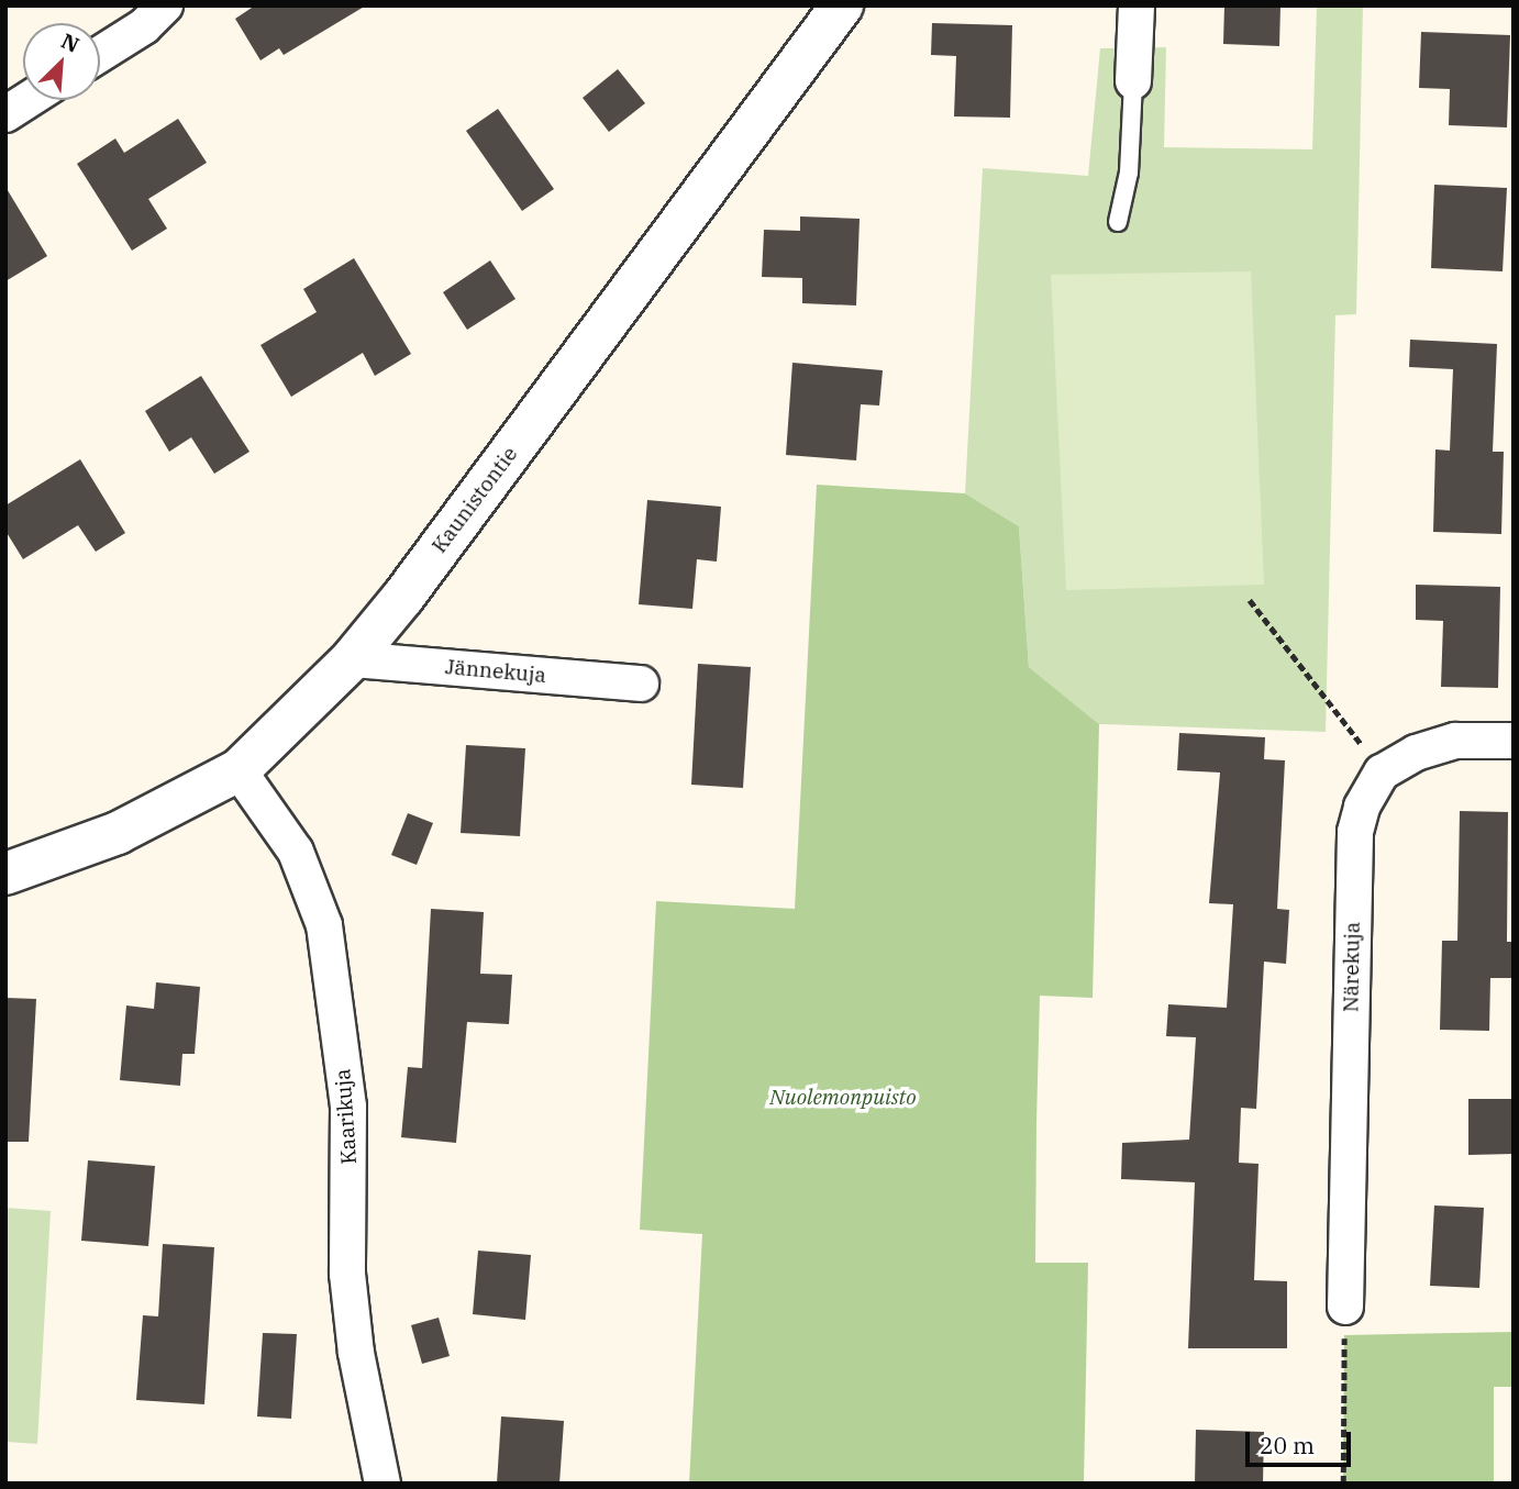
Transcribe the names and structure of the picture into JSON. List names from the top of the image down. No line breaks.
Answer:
{"streets":{"street":["Kaunistontie","Jännekuja","Närekuja","Kaarikuja"]},"crossings":[["Kaunistontie","Jännekuja"],["Kaunistontie","Kaarikuja"]],"parks":["Nuolemonpuisto"],"scale_bar":"20 m","north":"top right"}
